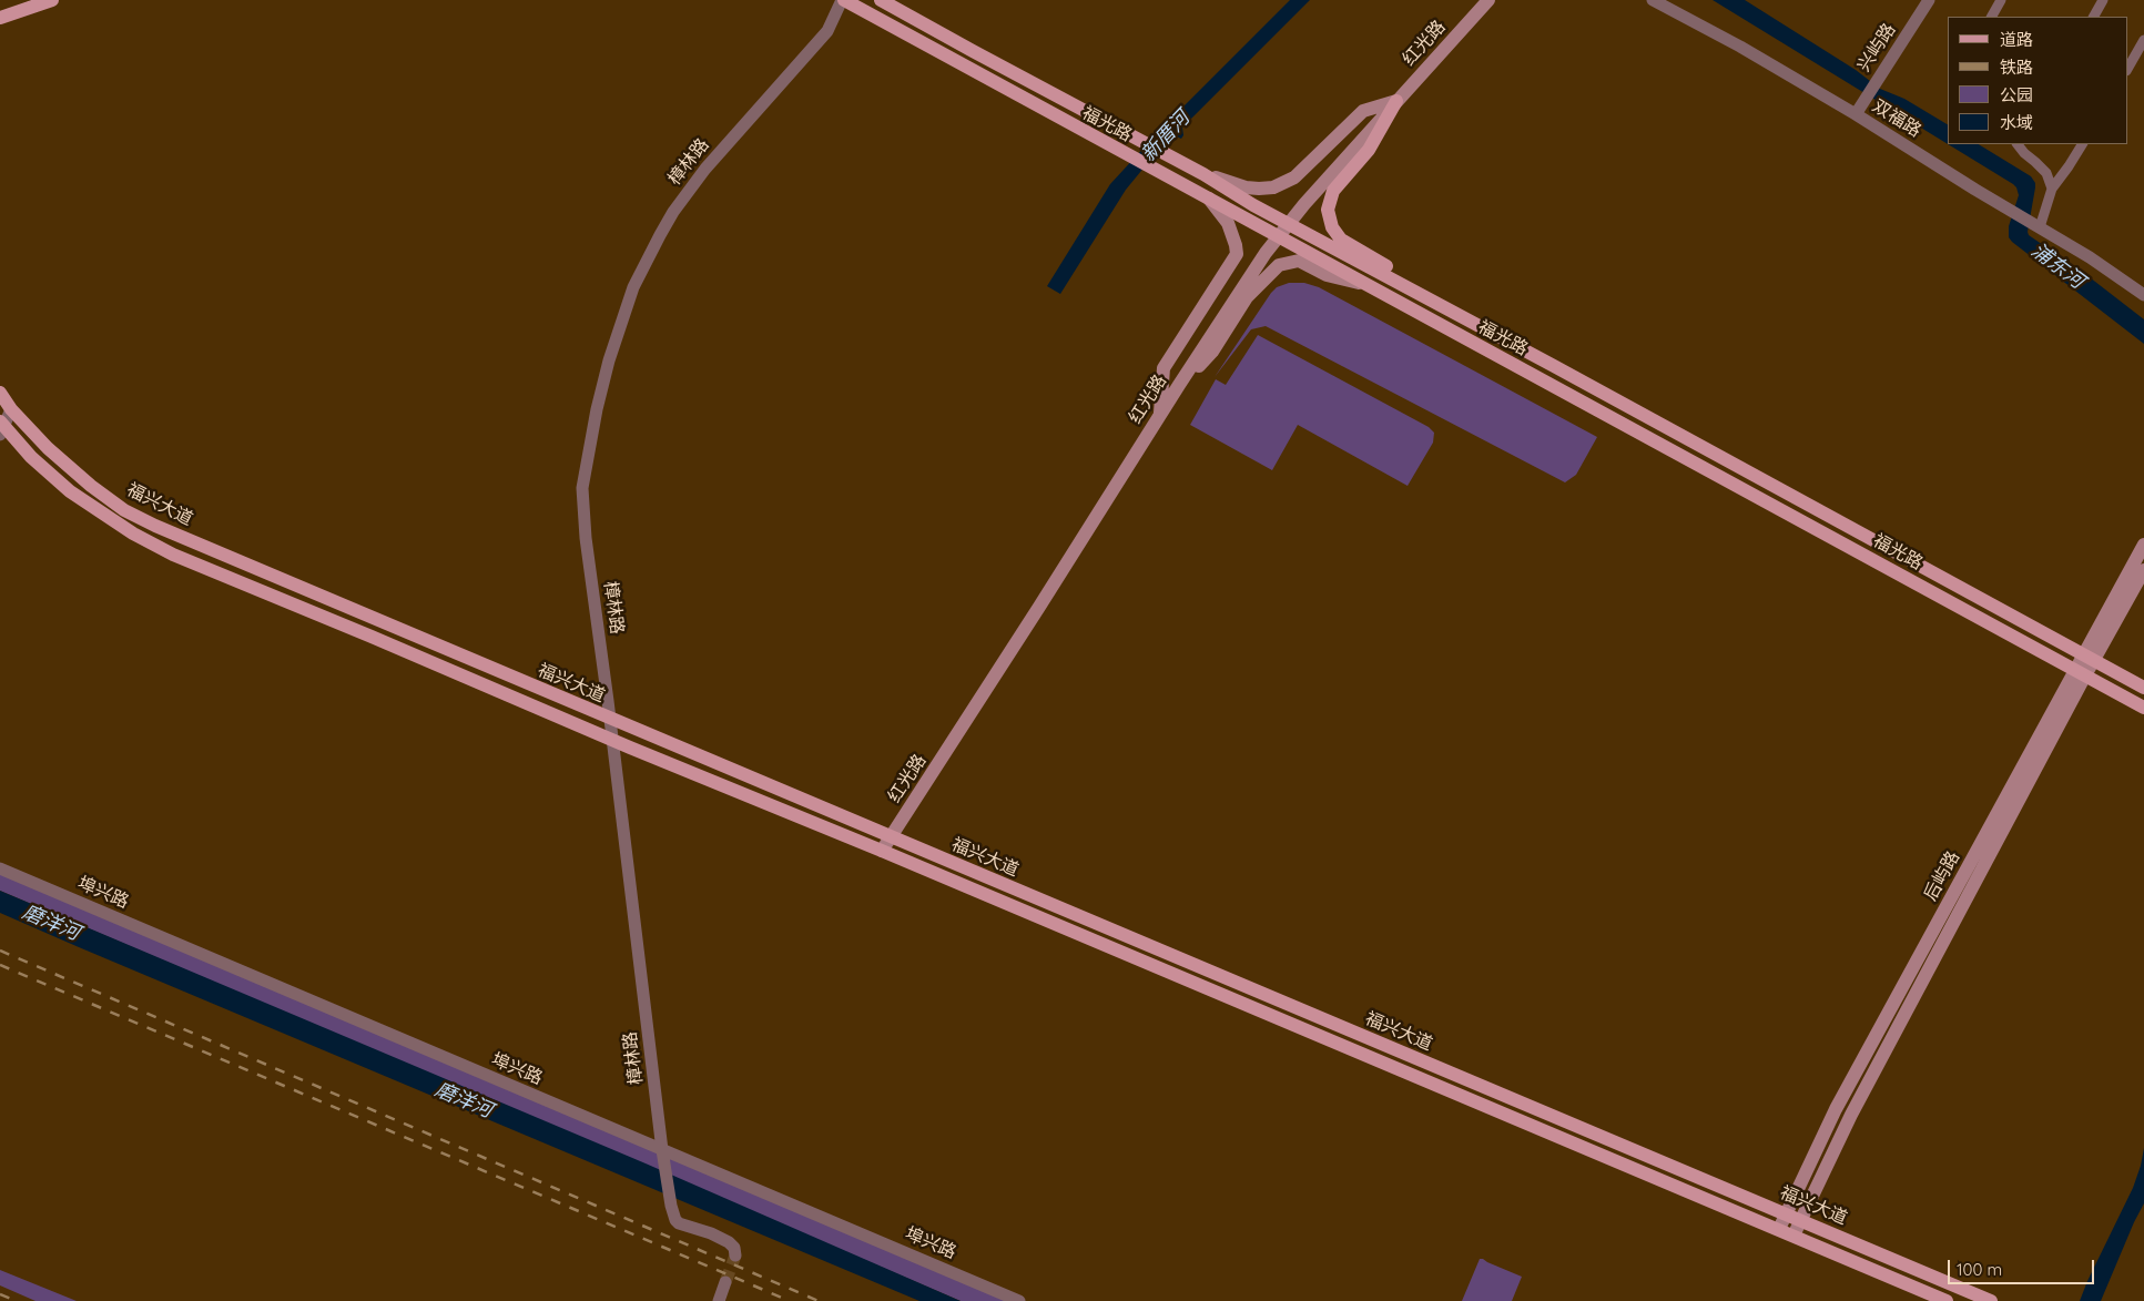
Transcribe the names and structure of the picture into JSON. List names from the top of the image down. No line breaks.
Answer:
{"streets":{"main road":["红光路","福光路","福兴大道","后屿路"],"street":["兴屿路","双福路","樟林路","埠兴路"]},"crossings":[["红光路","福光路"],["红光路","福兴大道"],["兴屿路","双福路"],["福光路","樟林路"],["福光路","后屿路"],["樟林路","福兴大道"],["樟林路","埠兴路"],["福兴大道","后屿路"]],"water":["新厝河","浦东河","磨洋河"],"legend":["道路","铁路","公园","水域"],"scale_bar":"100 m"}
